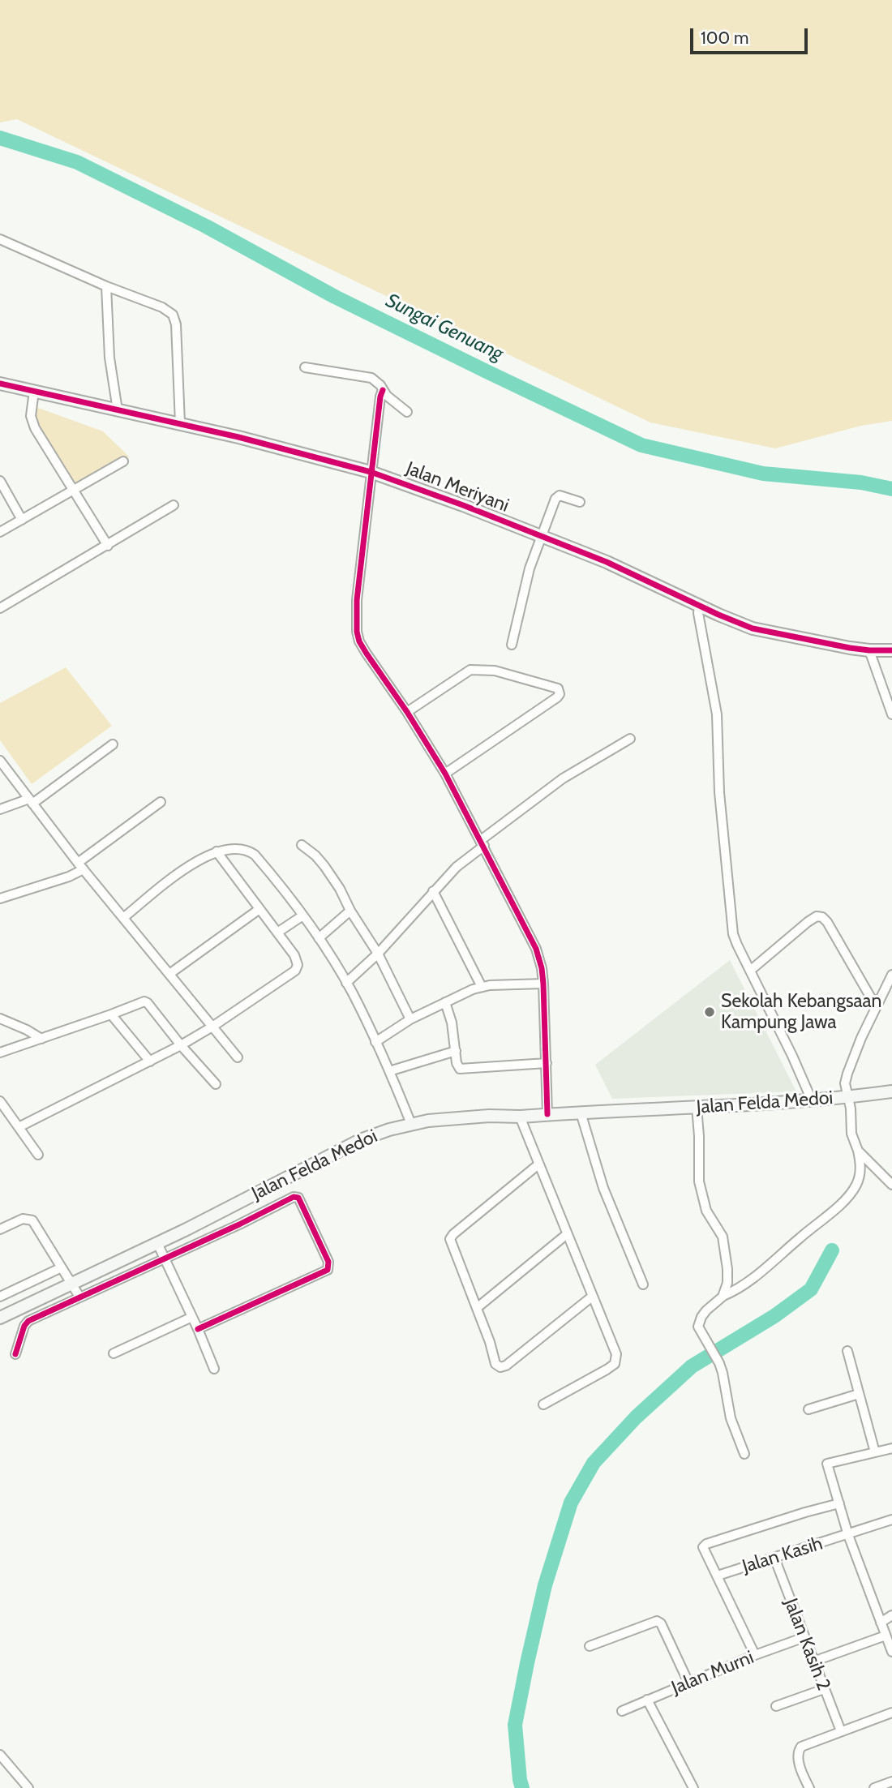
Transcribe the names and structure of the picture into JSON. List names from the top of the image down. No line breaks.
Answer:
{"streets":{"main road":["Jalan Meriyani","Jalan Felda Medoi"],"street":["Jalan Kasih","Jalan Kasih 2","Jalan Murni"]},"crossings":[["Jalan Kasih","Jalan Kasih 2"],["Jalan Kasih 2","Jalan Murni"]],"water":["Sungai Genuang"],"places":["Sekolah Kebangsaan Kampung Jawa"],"scale_bar":"100 m"}
